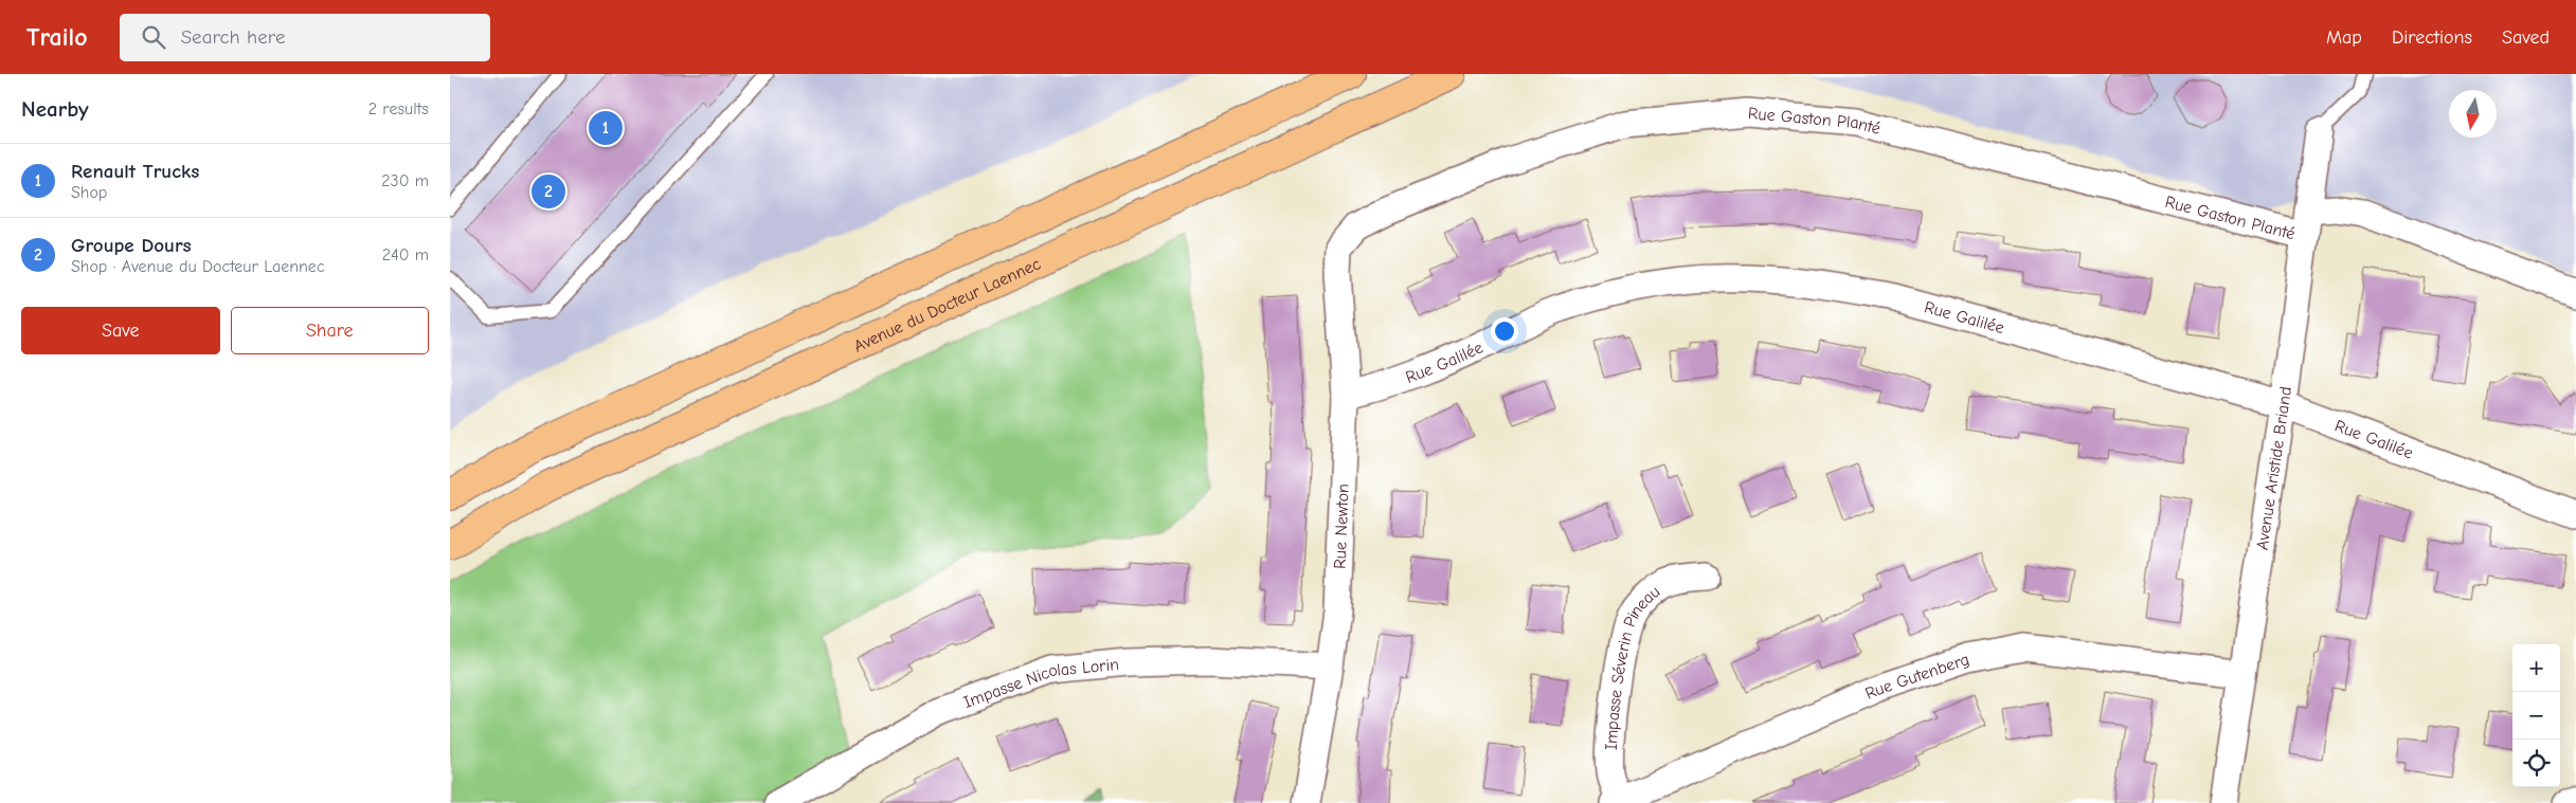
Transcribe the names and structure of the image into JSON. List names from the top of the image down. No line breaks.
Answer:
{"streets":{"main road":["Avenue du Docteur Laennec"],"street":["Rue Gaston Planté","Rue Galilée","Avenue Aristide Briand","Rue Newton","Impasse Séverin Pineau","Rue Gutenberg","Impasse Nicolas Lorin"]},"crossings":[["Rue Gaston Planté","Avenue Aristide Briand"],["Rue Gaston Planté","Rue Newton"],["Rue Galilée","Avenue Aristide Briand"],["Rue Galilée","Rue Newton"],["Avenue Aristide Briand","Rue Gutenberg"],["Rue Newton","Impasse Nicolas Lorin"],["Impasse Séverin Pineau","Rue Gutenberg"]],"north":"bottom","page":{"header":"Trailo","search":"Search here","nav":["Map","Directions","Saved"],"heading":["Nearby","2 results"],"pins":["1","2"],"list":[{"mark":"1","name":"Renault Trucks","note":"Shop","value":"230 m"},{"mark":"2","name":"Groupe Dours","note":"Shop · Avenue du Docteur Laennec","value":"240 m"}],"buttons":["Save","Share"],"map_buttons":["+","−"]}}
